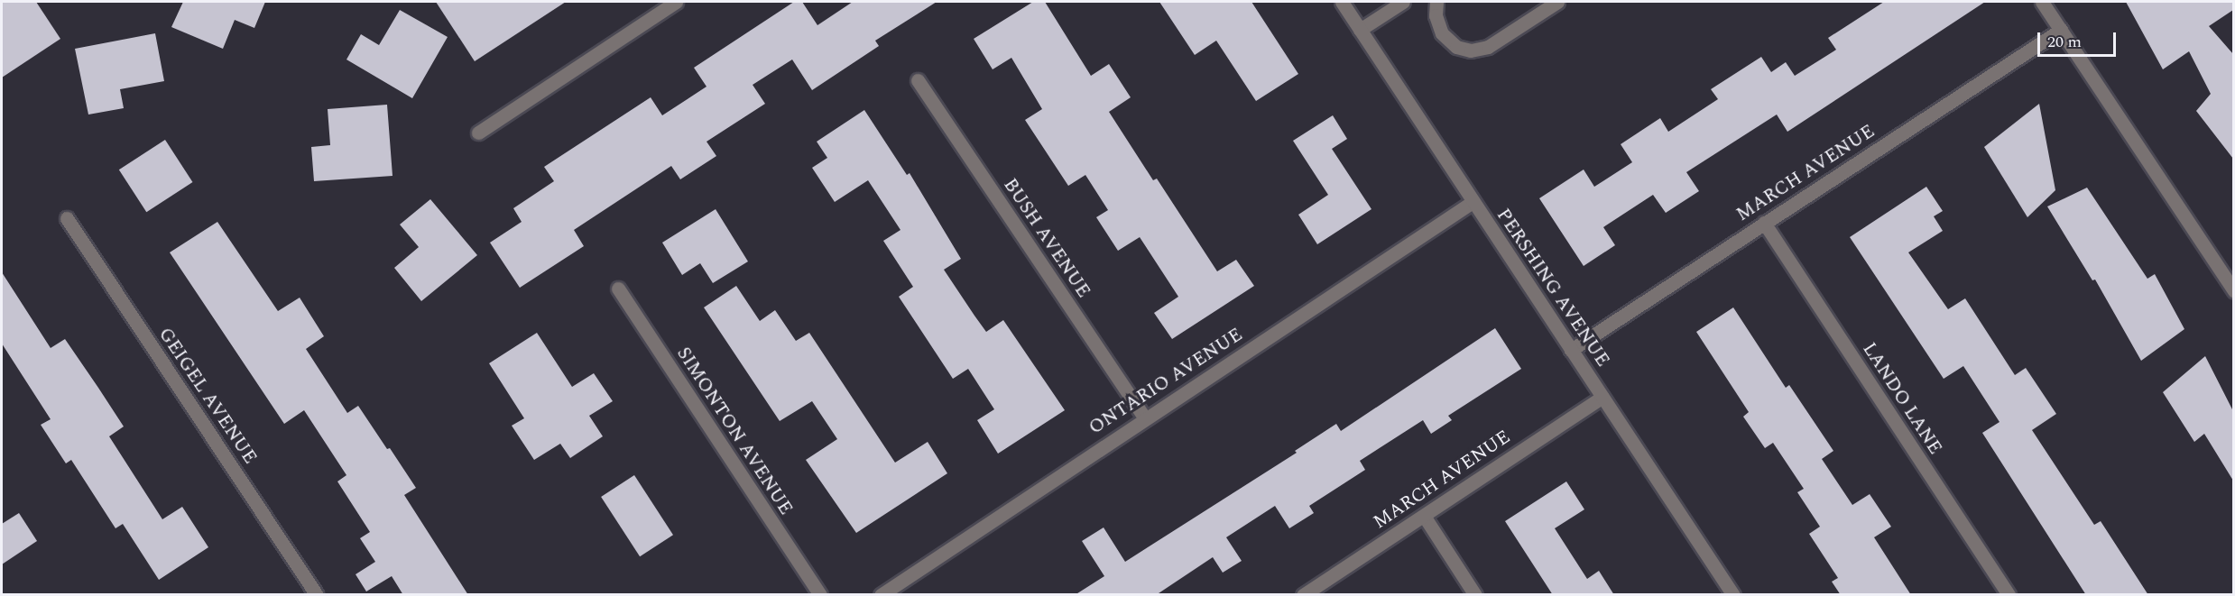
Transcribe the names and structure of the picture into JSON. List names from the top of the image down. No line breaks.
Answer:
{"streets":{"street":["MARCH AVENUE","BUSH AVENUE","PERSHING AVENUE","ONTARIO AVENUE","GEIGEL AVENUE","LANDO LANE","SIMONTON AVENUE"]},"crossings":[["MARCH AVENUE","PERSHING AVENUE"],["MARCH AVENUE","LANDO LANE"],["BUSH AVENUE","ONTARIO AVENUE"],["PERSHING AVENUE","ONTARIO AVENUE"]],"scale_bar":"20 m"}
